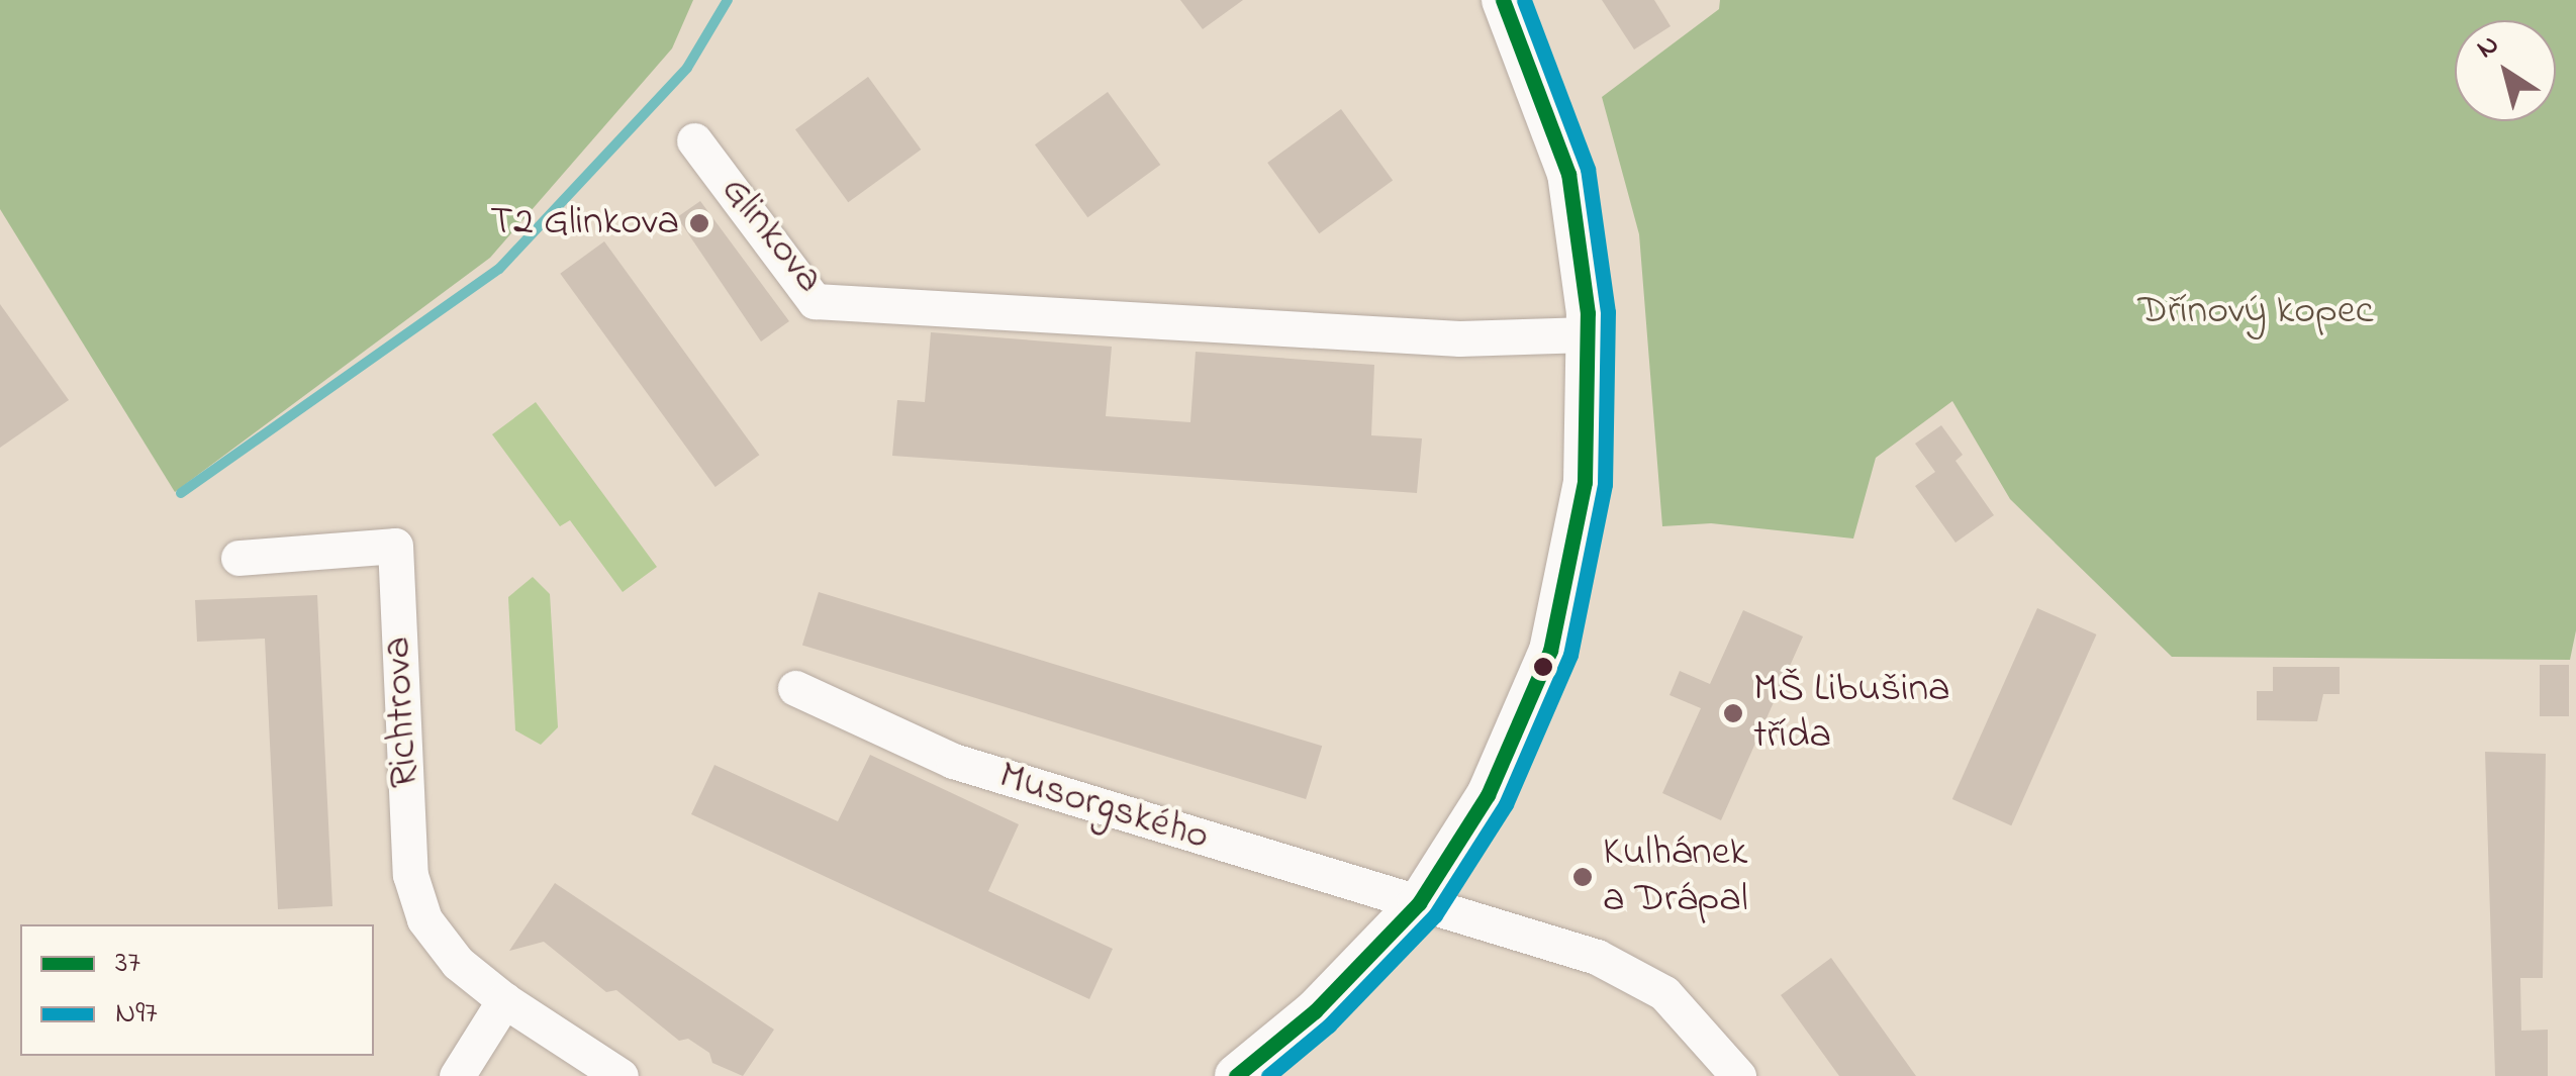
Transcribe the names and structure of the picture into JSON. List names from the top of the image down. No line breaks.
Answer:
{"streets":{"street":["Glinkova","Richtrova","Musorgského"]},"parks":["Dřínový kopec"],"places":["T2 Glinkova","MŠ Libušina třída","Kulhánek a Drápal"],"lines":["transit line 37","transit line N97"],"legend":["37","N97"],"north":"top left"}
